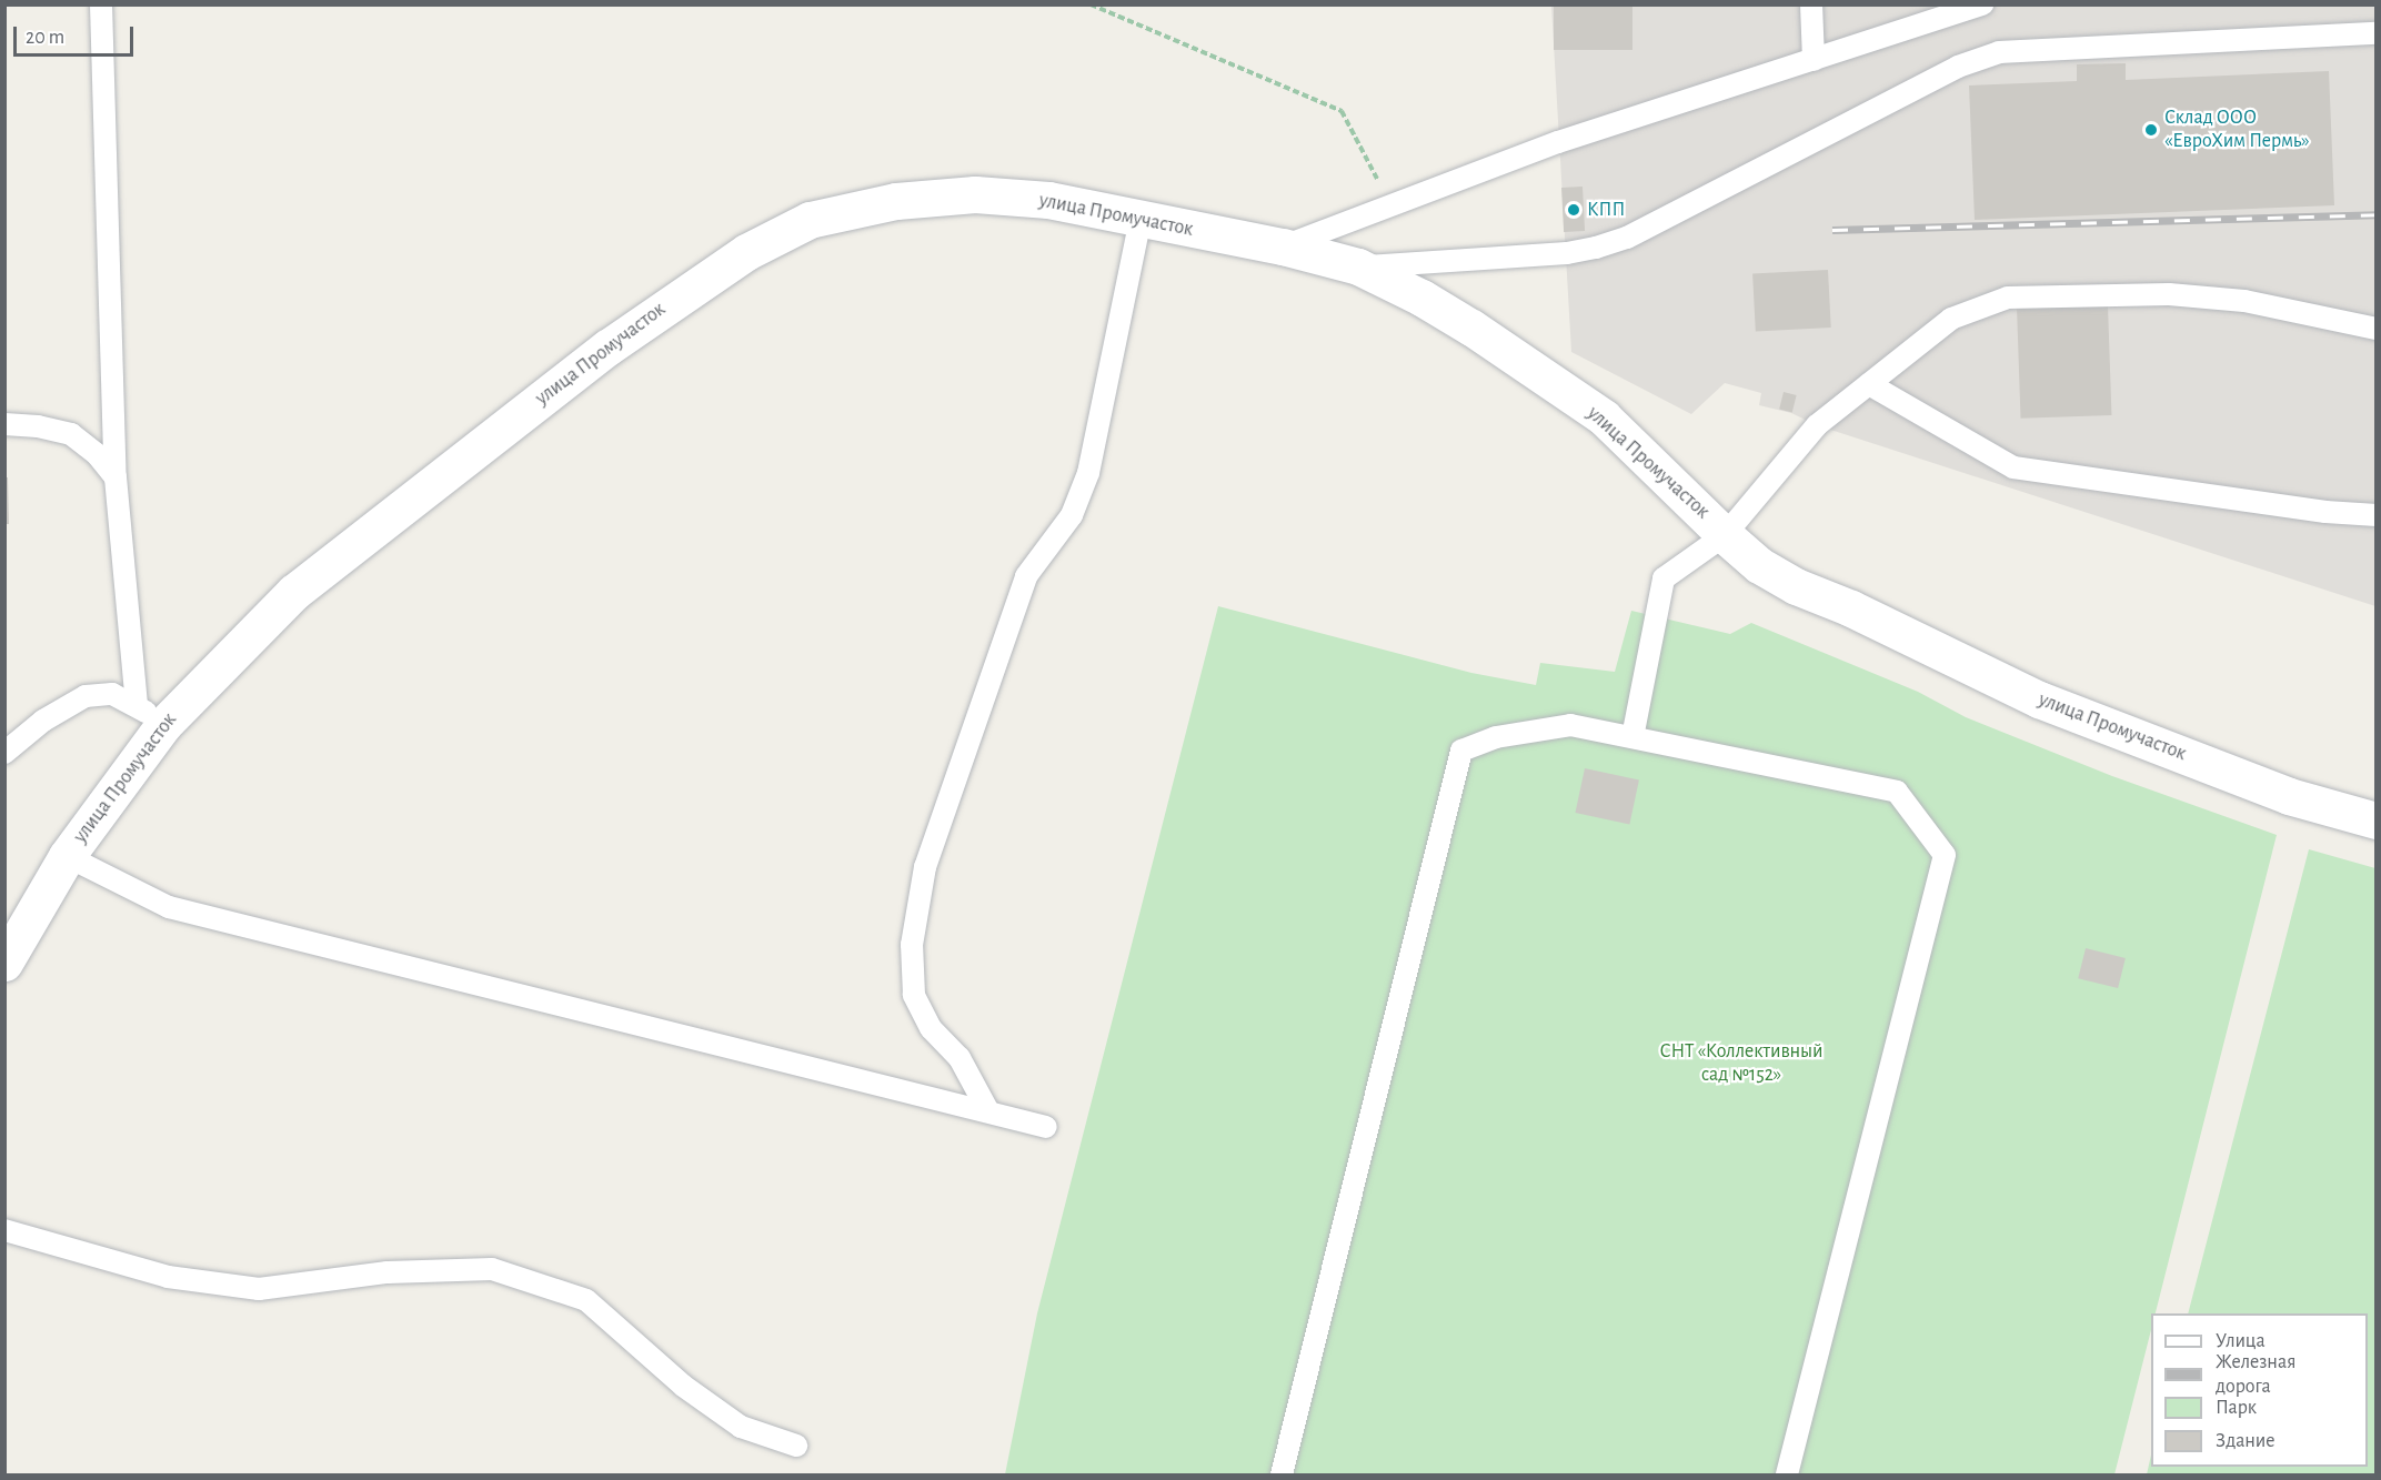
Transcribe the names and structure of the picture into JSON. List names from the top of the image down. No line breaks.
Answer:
{"streets":{"street":["улица Промучасток"]},"parks":["СНТ «Коллективный сад №152»"],"places":["Склад ООО «ЕвроХим Пермь»","КПП"],"legend":["Улица","Железная дорога","Парк","Здание"],"scale_bar":"20 m"}
